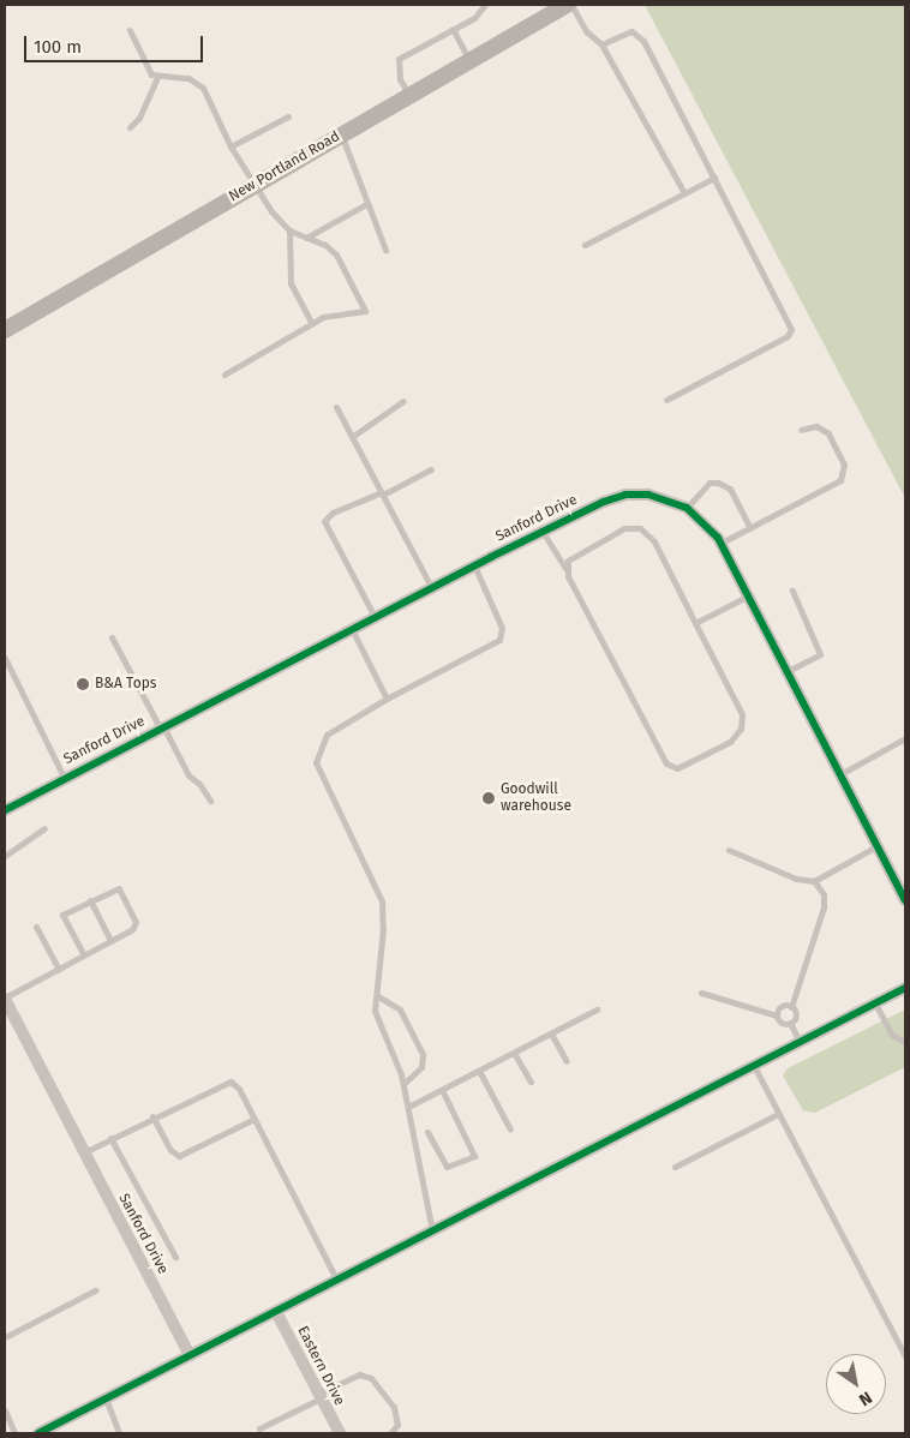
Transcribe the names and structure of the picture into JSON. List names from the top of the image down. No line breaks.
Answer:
{"streets":{"street":["New Portland Road","Sanford Drive","Eastern Drive"]},"places":["B&A Tops","Goodwill warehouse"],"scale_bar":"100 m","north":"bottom right"}
